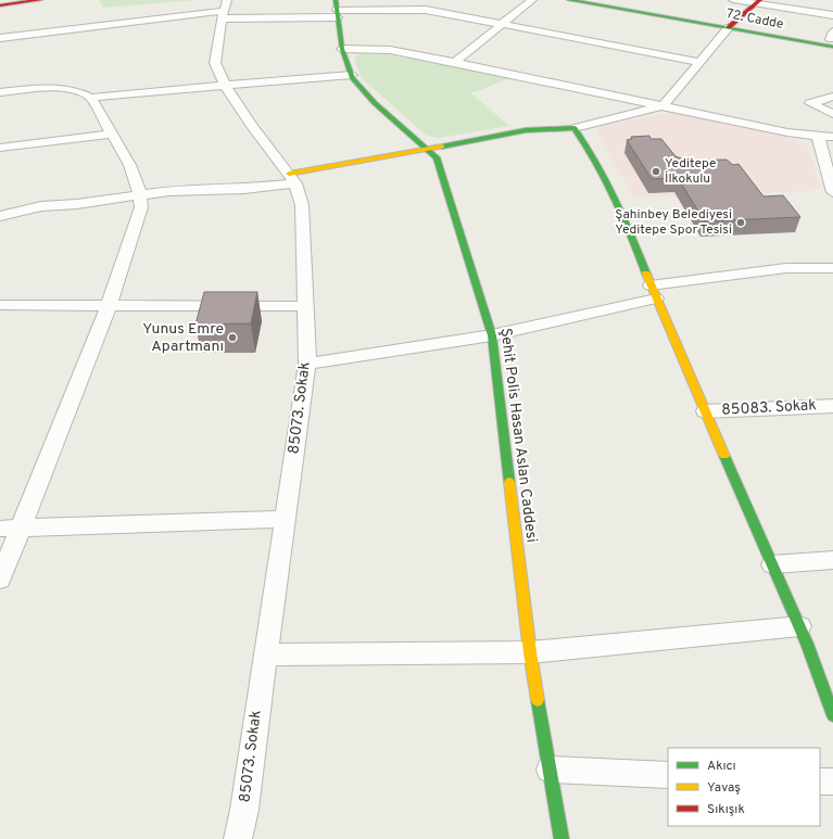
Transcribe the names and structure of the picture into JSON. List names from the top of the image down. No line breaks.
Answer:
{"streets":{"street":["72. Cadde","85073. Sokak","85083. Sokak","Şehit Polis Hasan Aslan Caddesi"]},"places":["Yeditepe İlkokulu","Şahinbey Belediyesi Yeditepe Spor Tesisi","Yunus Emre Apartmanı"],"legend":["Akıcı","Yavaş","Sıkışık"]}
